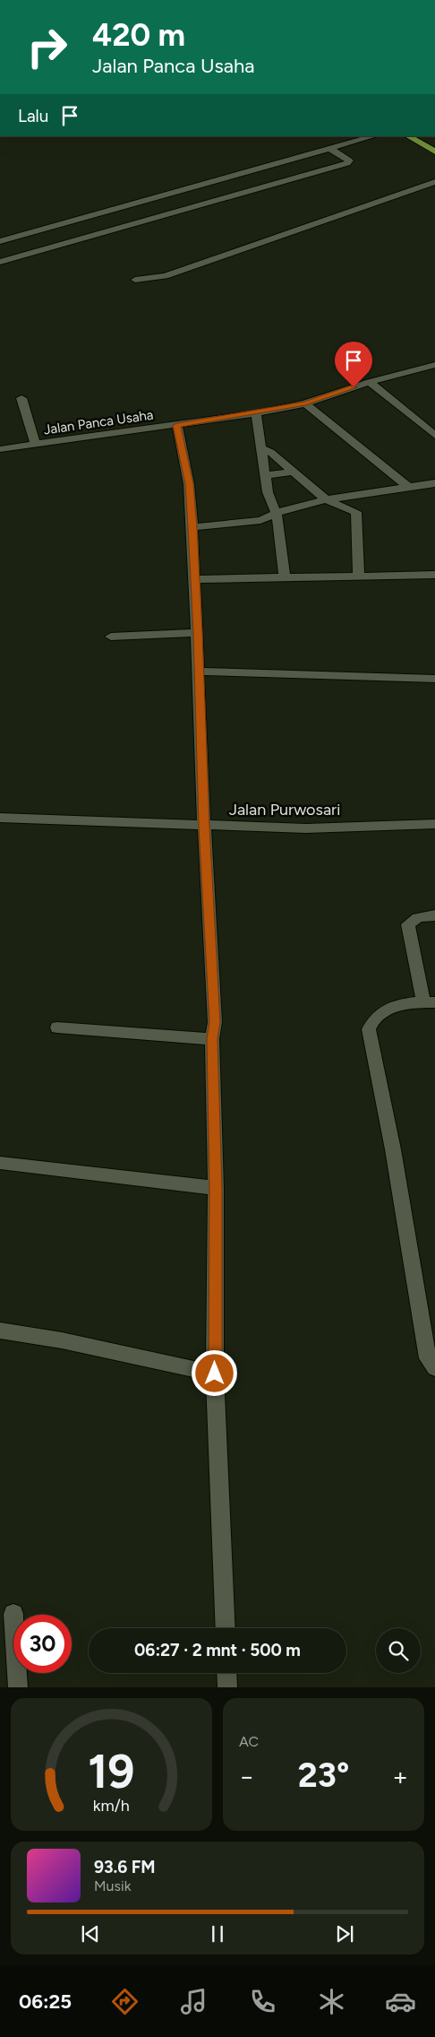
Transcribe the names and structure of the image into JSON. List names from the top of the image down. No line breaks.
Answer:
{"streets":{"street":["Jalan Panca Usaha","Jalan Purwosari"]},"page":{"turn":["420 m","Jalan Panca Usaha"],"then":"Lalu","limit":"30","trip":"06:27 · 2 mnt · 500 m","tile":"AC","heat":["−","23°","+"],"song":["93.6 FM","Musik"],"tabs":"06:25","gauge":["19","km/h"]}}
